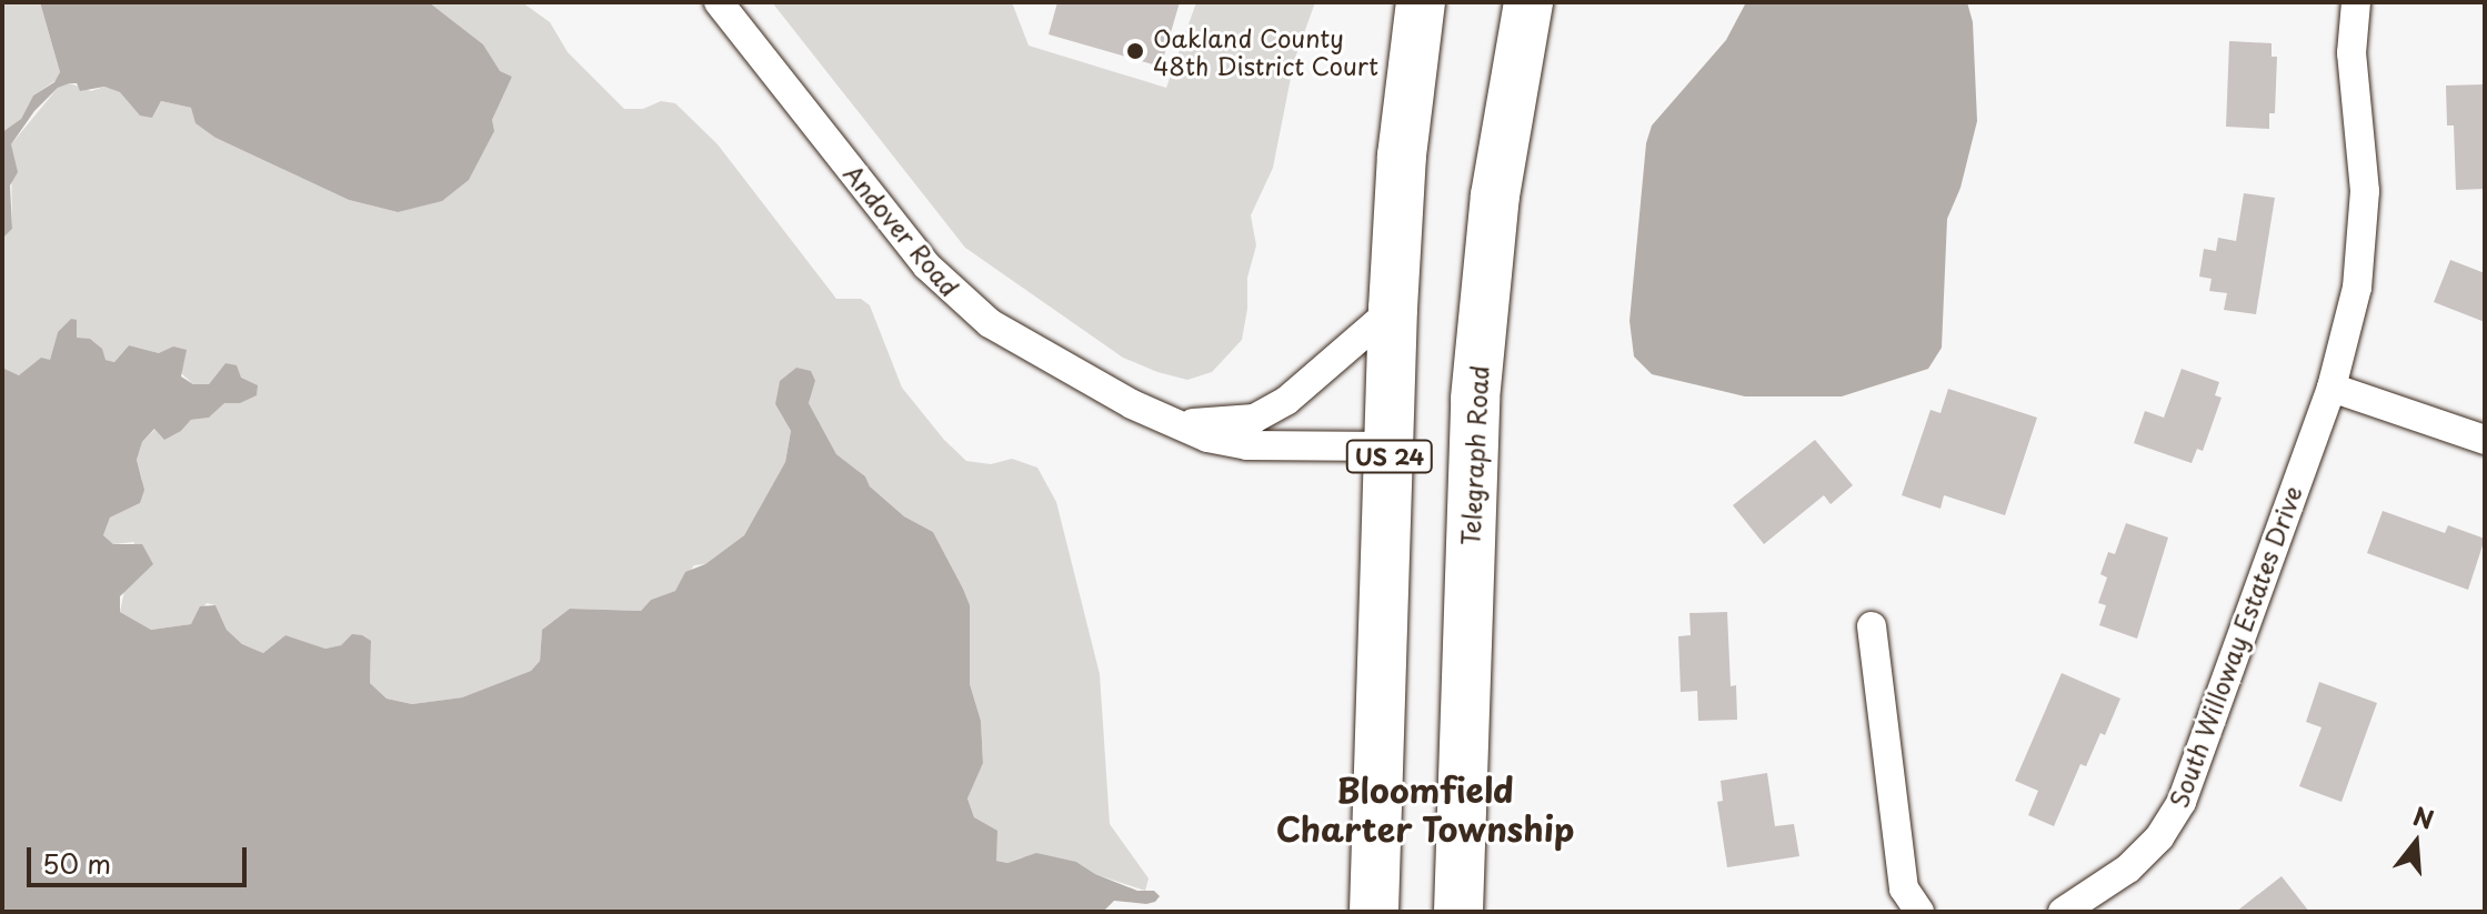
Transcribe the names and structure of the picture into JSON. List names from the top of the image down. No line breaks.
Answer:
{"streets":{"highway":["Telegraph Road","US 24"],"street":["Andover Road","South Willoway Estates Drive"]},"crossings":[["Andover Road","US 24"]],"districts":["Bloomfield Charter Township"],"places":["Oakland County 48th District Court"],"scale_bar":"50 m","north":"top"}
